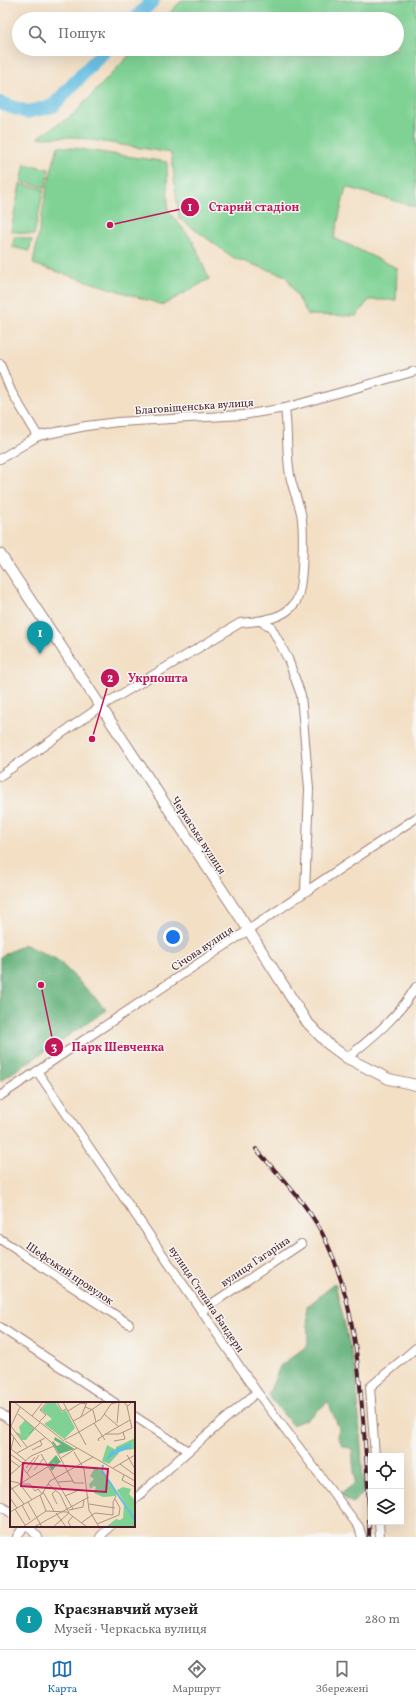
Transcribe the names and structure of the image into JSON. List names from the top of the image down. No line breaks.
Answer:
{"streets":{"street":["Благовіщенська вулиця","Черкаська вулиця","Січова вулиця","вулиця Гагаріна","Шефський провулок","вулиця Степана Бандери"]},"crossings":[["Черкаська вулиця","Січова вулиця"],["Січова вулиця","вулиця Степана Бандери"],["вулиця Гагаріна","вулиця Степана Бандери"]],"places":["Старий стадіон","Укрпошта","Парк Шевченка"],"page":{"search":"Пошук","pins":"1","heading":"Поруч","list":[{"mark":"1","name":"Краєзнавчий музей","note":"Музей · Черкаська вулиця","value":"280 m"}],"nav":["Карта","Маршрут","Збережені"]}}
